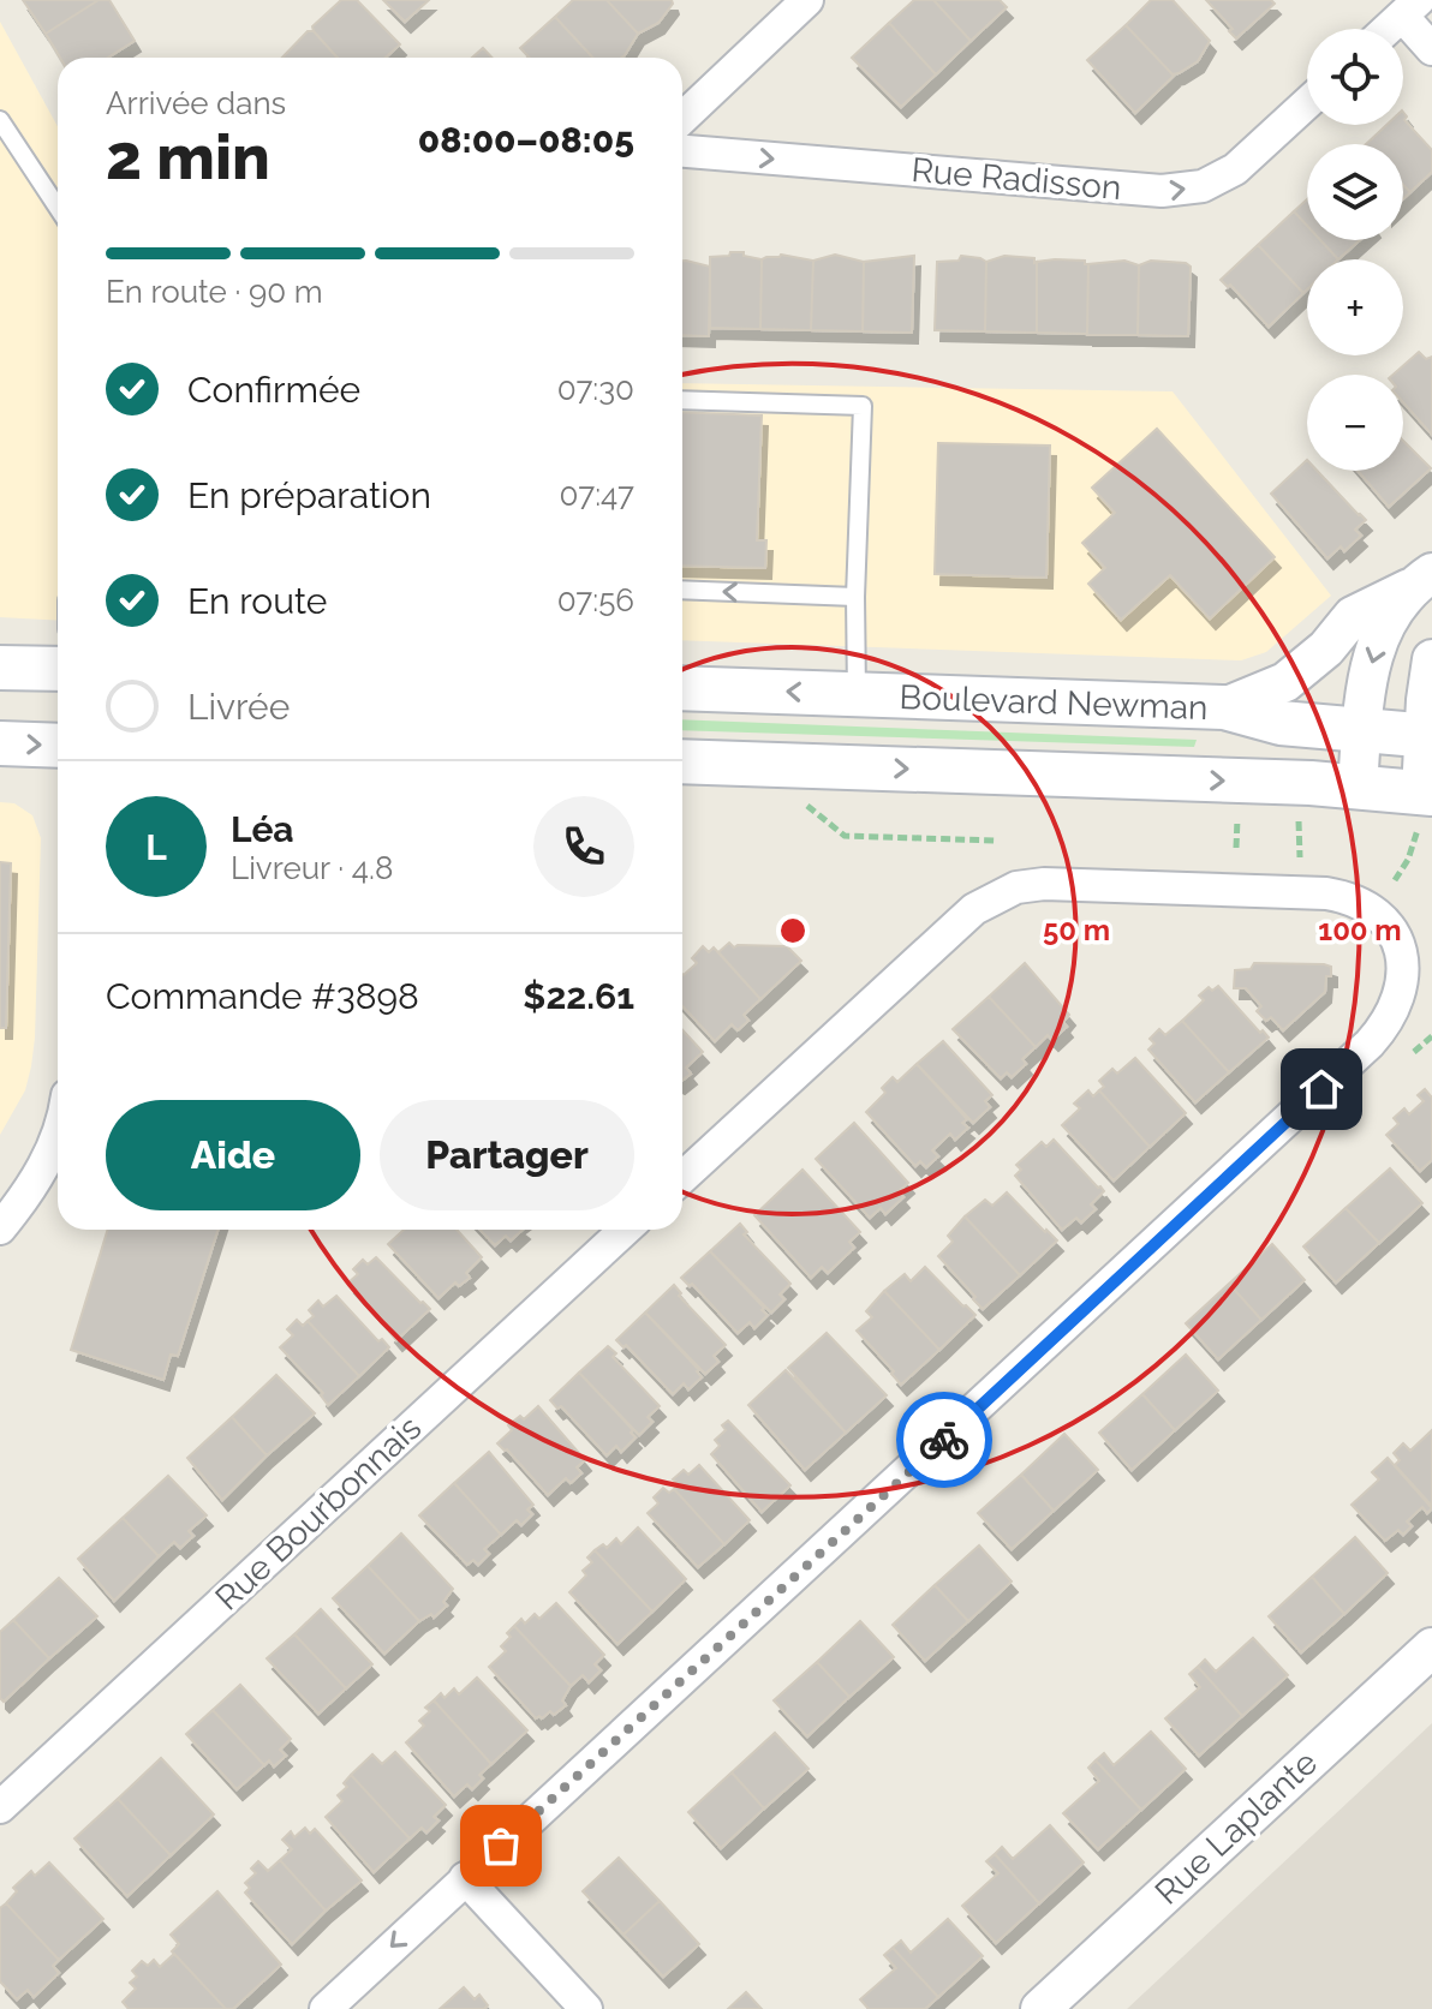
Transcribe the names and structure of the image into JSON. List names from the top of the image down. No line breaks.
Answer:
{"streets":{"main road":["Boulevard Newman"],"street":["Rue Radisson","Rue Bourbonnais","Rue Laplante"]},"one_way":["Rue Radisson"],"page":{"map_buttons":["+","−"],"heading":["2 min","Arrivée dans","08:00–08:05"],"panel":["Léa","Livreur · 4.8","Commande #3898","$22.61"],"bar":"En route · 90 m","list":[["Confirmée","07:30"],["En préparation","07:47"],["En route","07:56"],"Livrée"],"round":"L","buttons":["Aide","Partager"]},"rings":["50 m","100 m"]}
